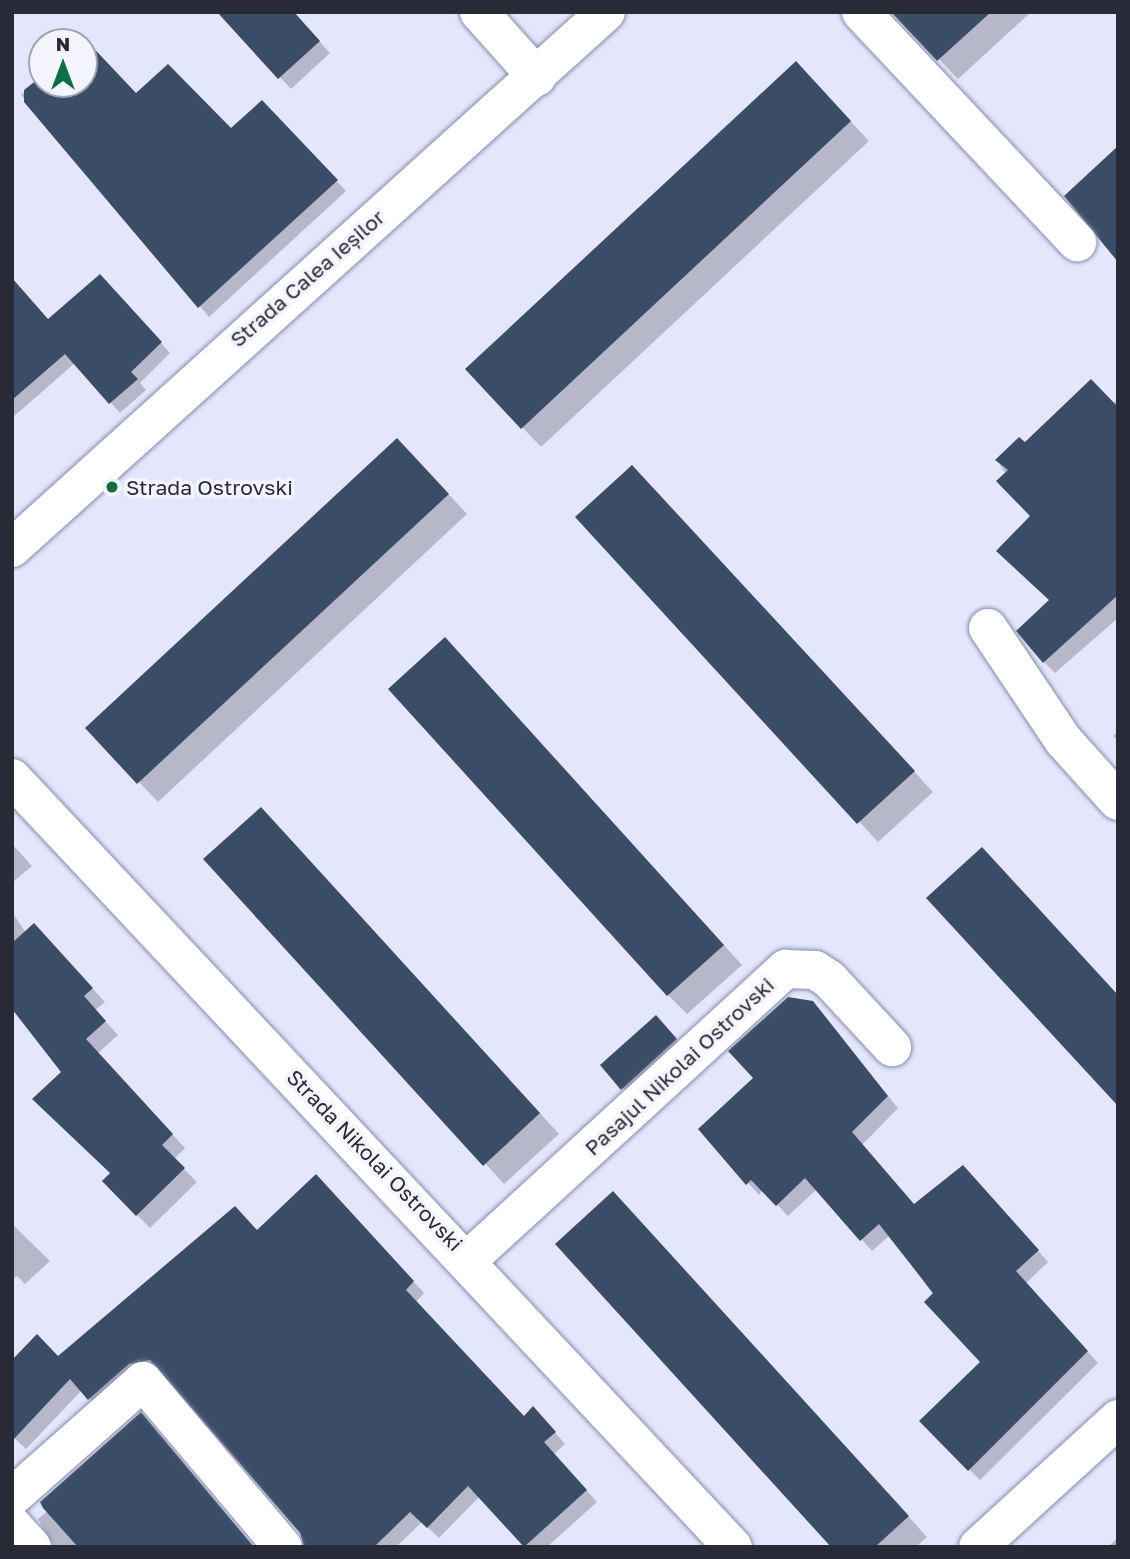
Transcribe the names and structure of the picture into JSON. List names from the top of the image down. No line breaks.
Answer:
{"streets":{"street":["Strada Calea Ieșilor","Pasajul Nikolai Ostrovski","Strada Nikolai Ostrovski"]},"crossings":[["Pasajul Nikolai Ostrovski","Strada Nikolai Ostrovski"]],"places":["Strada Ostrovski"],"north":"top"}
